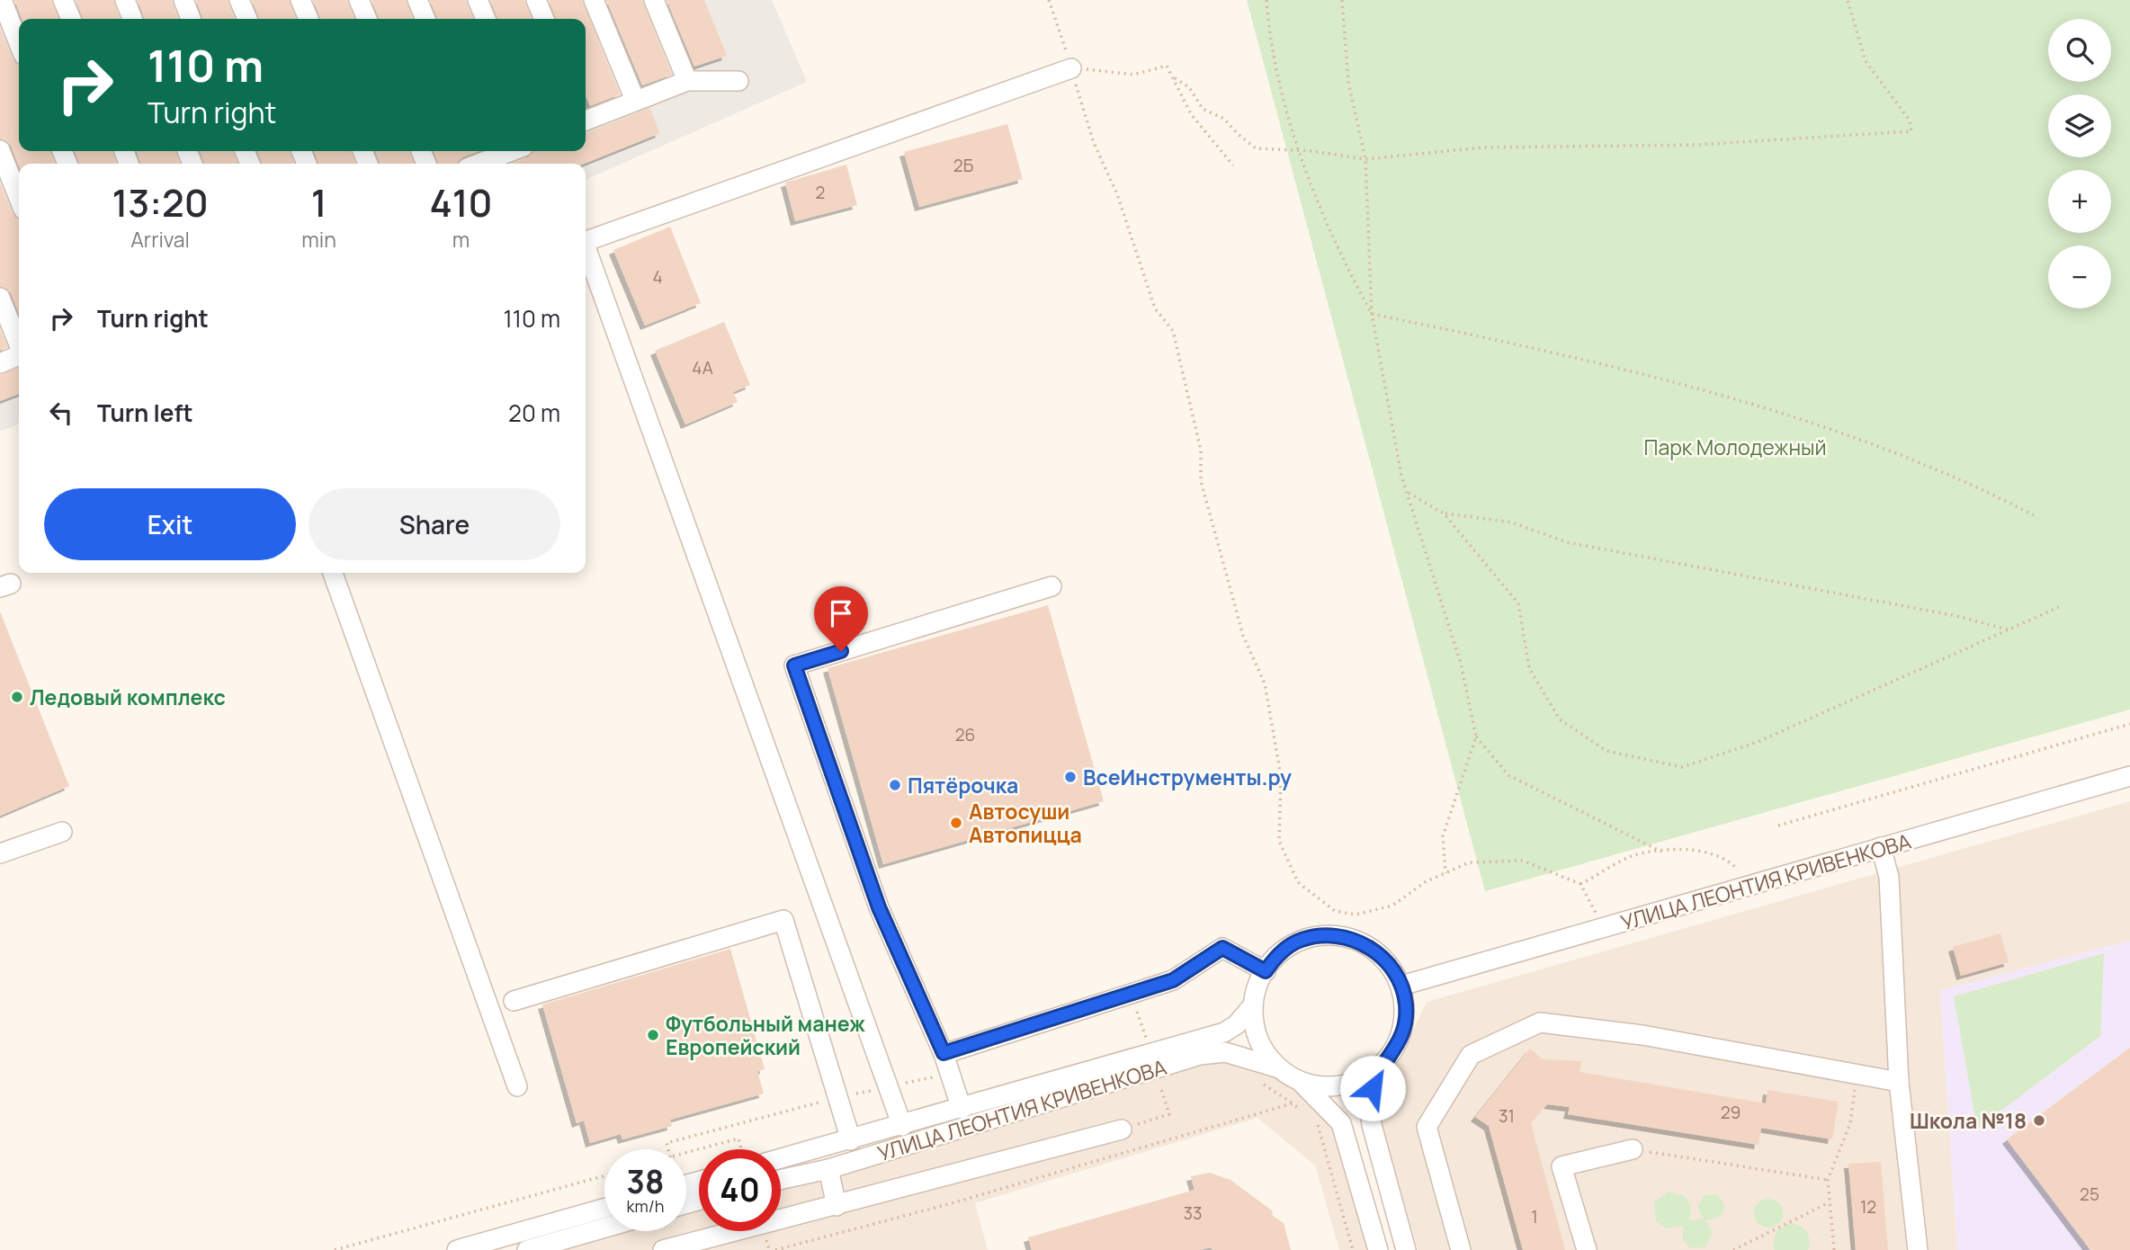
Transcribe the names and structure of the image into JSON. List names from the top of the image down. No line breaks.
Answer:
{"streets":{"street":["УЛИЦА ЛЕОНТИЯ КРИВЕНКОВА"]},"parks":["Парк Молодежный"],"places":["Ледовый комплекс","ВсеИнструменты.ру","Пятёрочка","Автосуши Автопицца","Футбольный манеж Европейский","Школа №18"],"house_numbers":["2Б","2","4","4А","26","29","31","25","12","33","1"],"page":{"map_buttons":["+","−"],"turn":["110 m","Turn right"],"eta":["13:20","Arrival","1","min","410","m"],"list":[{"name":"Turn right","value":"110 m"},{"name":"Turn left","value":"20 m"}],"buttons":["Exit","Share"],"speed":"38 km/h","limit":"40"}}
